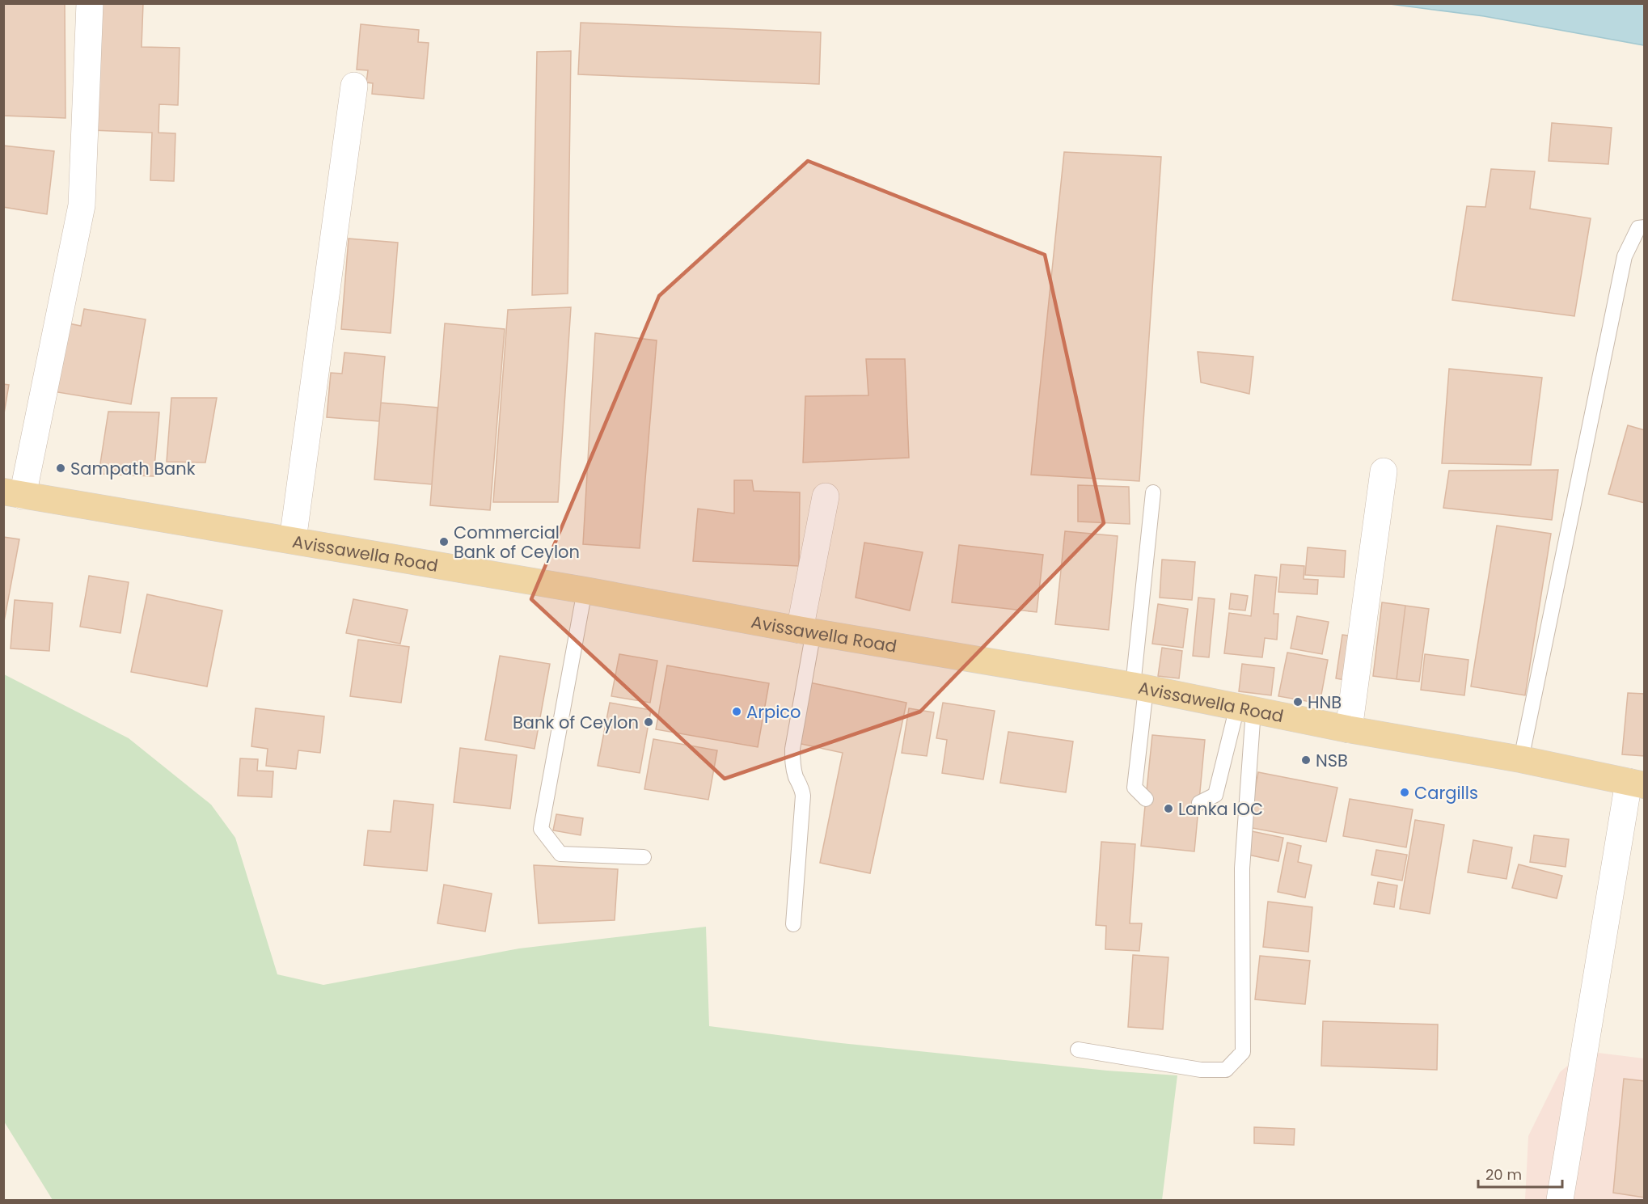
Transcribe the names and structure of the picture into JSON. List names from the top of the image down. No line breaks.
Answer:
{"streets":{"main road":["Avissawella Road"]},"places":["Sampath Bank","Commercial Bank of Ceylon","HNB","Arpico","Bank of Ceylon","NSB","Cargills","Lanka IOC"],"scale_bar":"20 m"}
